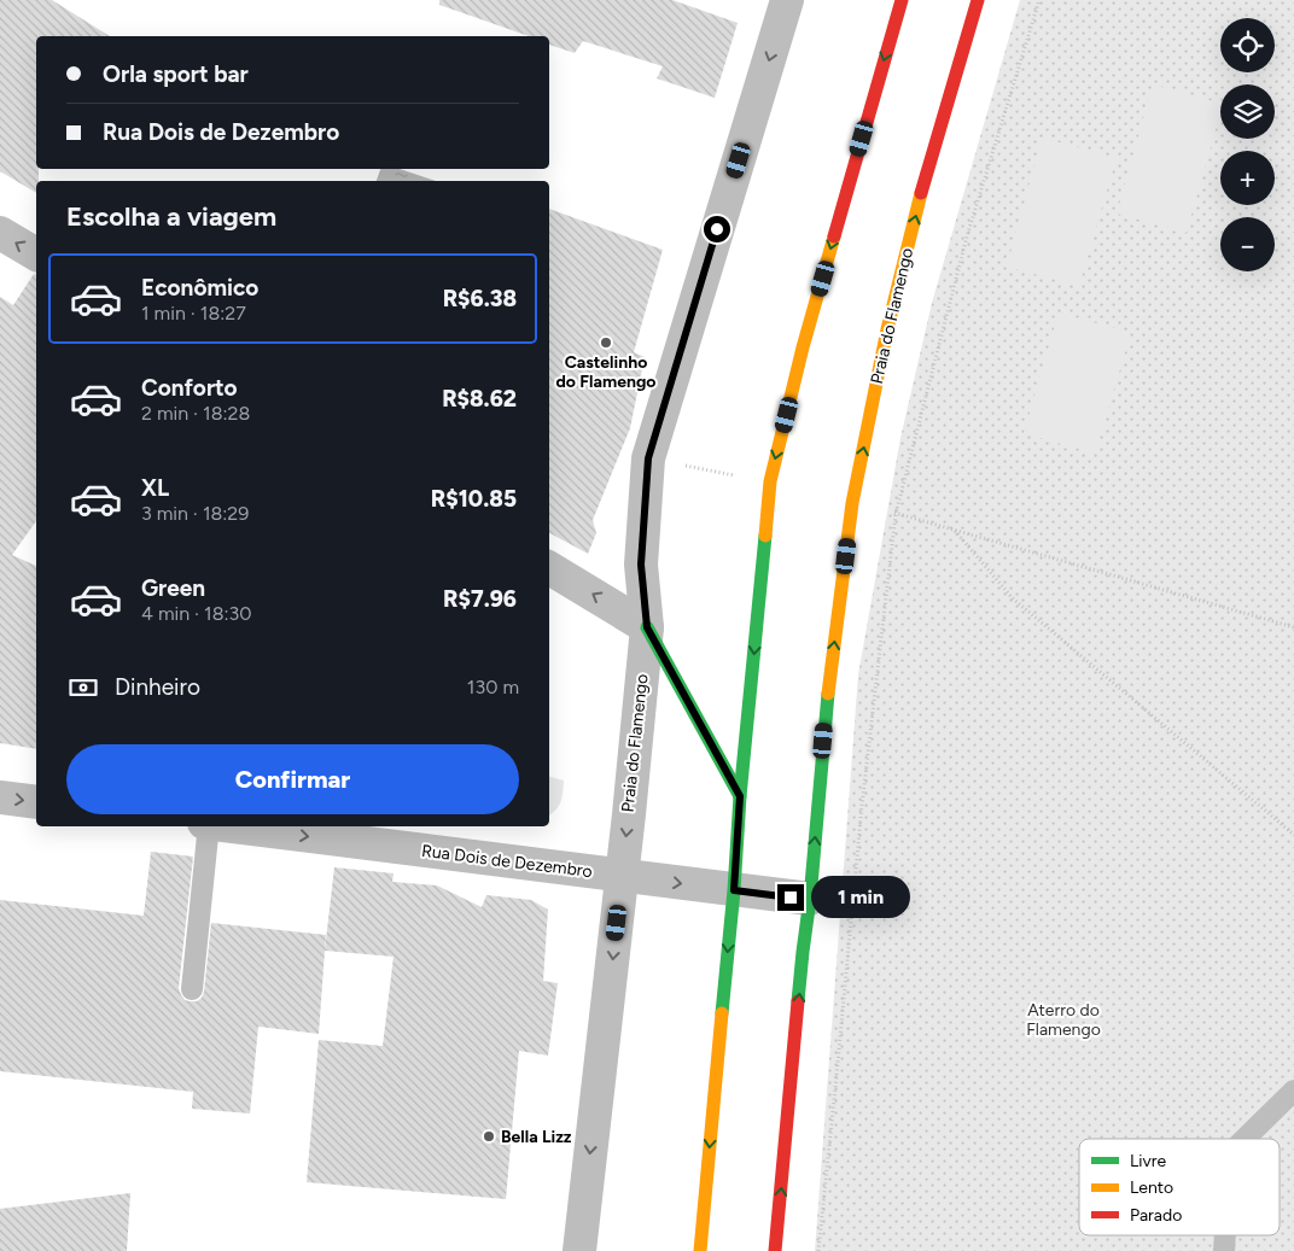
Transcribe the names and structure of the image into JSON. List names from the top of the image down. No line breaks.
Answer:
{"streets":{"main road":["Praia do Flamengo"],"street":["Rua Dois de Dezembro"]},"crossings":[["Praia do Flamengo","Rua Dois de Dezembro"]],"one_way":["Rua Dois de Dezembro"],"parks":["Aterro do Flamengo"],"places":["Castelinho do Flamengo","Bella Lizz"],"legend":["Livre","Lento","Parado"],"page":{"map_buttons":["+","−"],"banner":["Orla sport bar","Rua Dois de Dezembro"],"heading":"Escolha a viagem","list":[{"name":"Econômico","note":"1 min · 18:27","value":"R$6.38"},{"name":"Conforto","note":"2 min · 18:28","value":"R$8.62"},{"name":"XL","note":"3 min · 18:29","value":"R$10.85"},{"name":"Green","note":"4 min · 18:30","value":"R$7.96"}],"pay":["Dinheiro","130 m"],"buttons":"Confirmar","bubble":"1 min"}}
